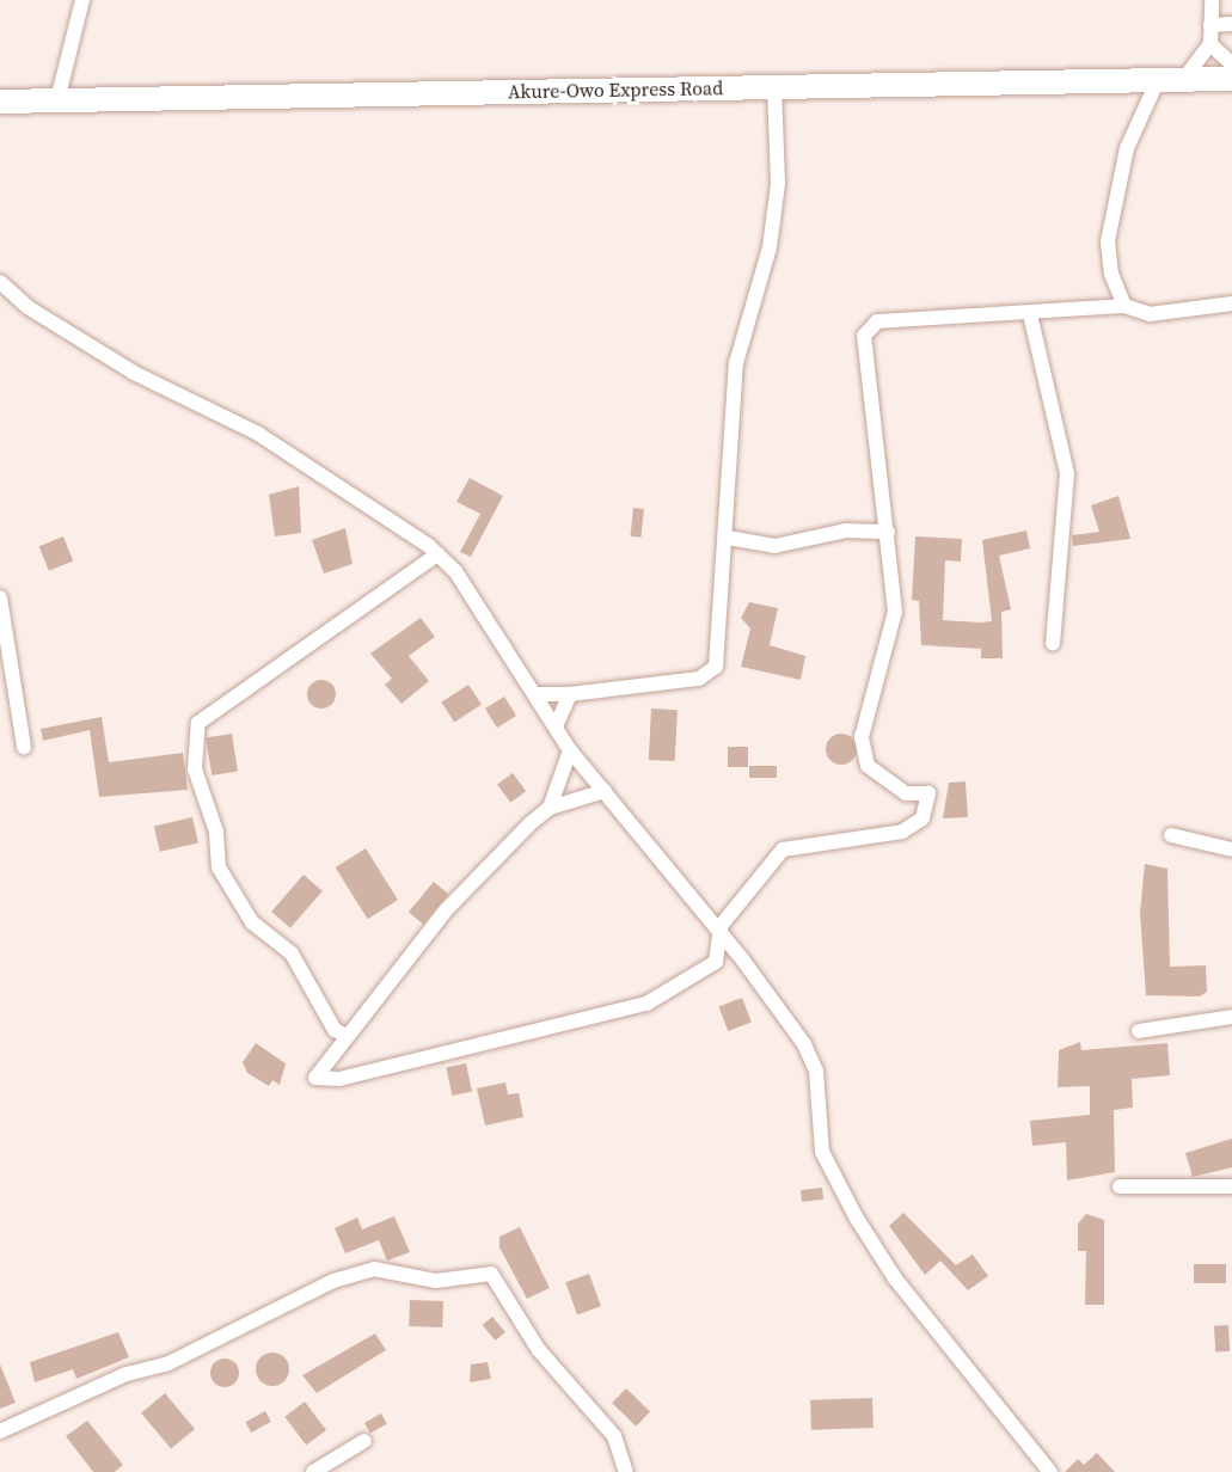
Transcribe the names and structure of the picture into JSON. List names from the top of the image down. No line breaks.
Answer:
{"streets":{"highway":["Akure-Owo Express Road"]}}
